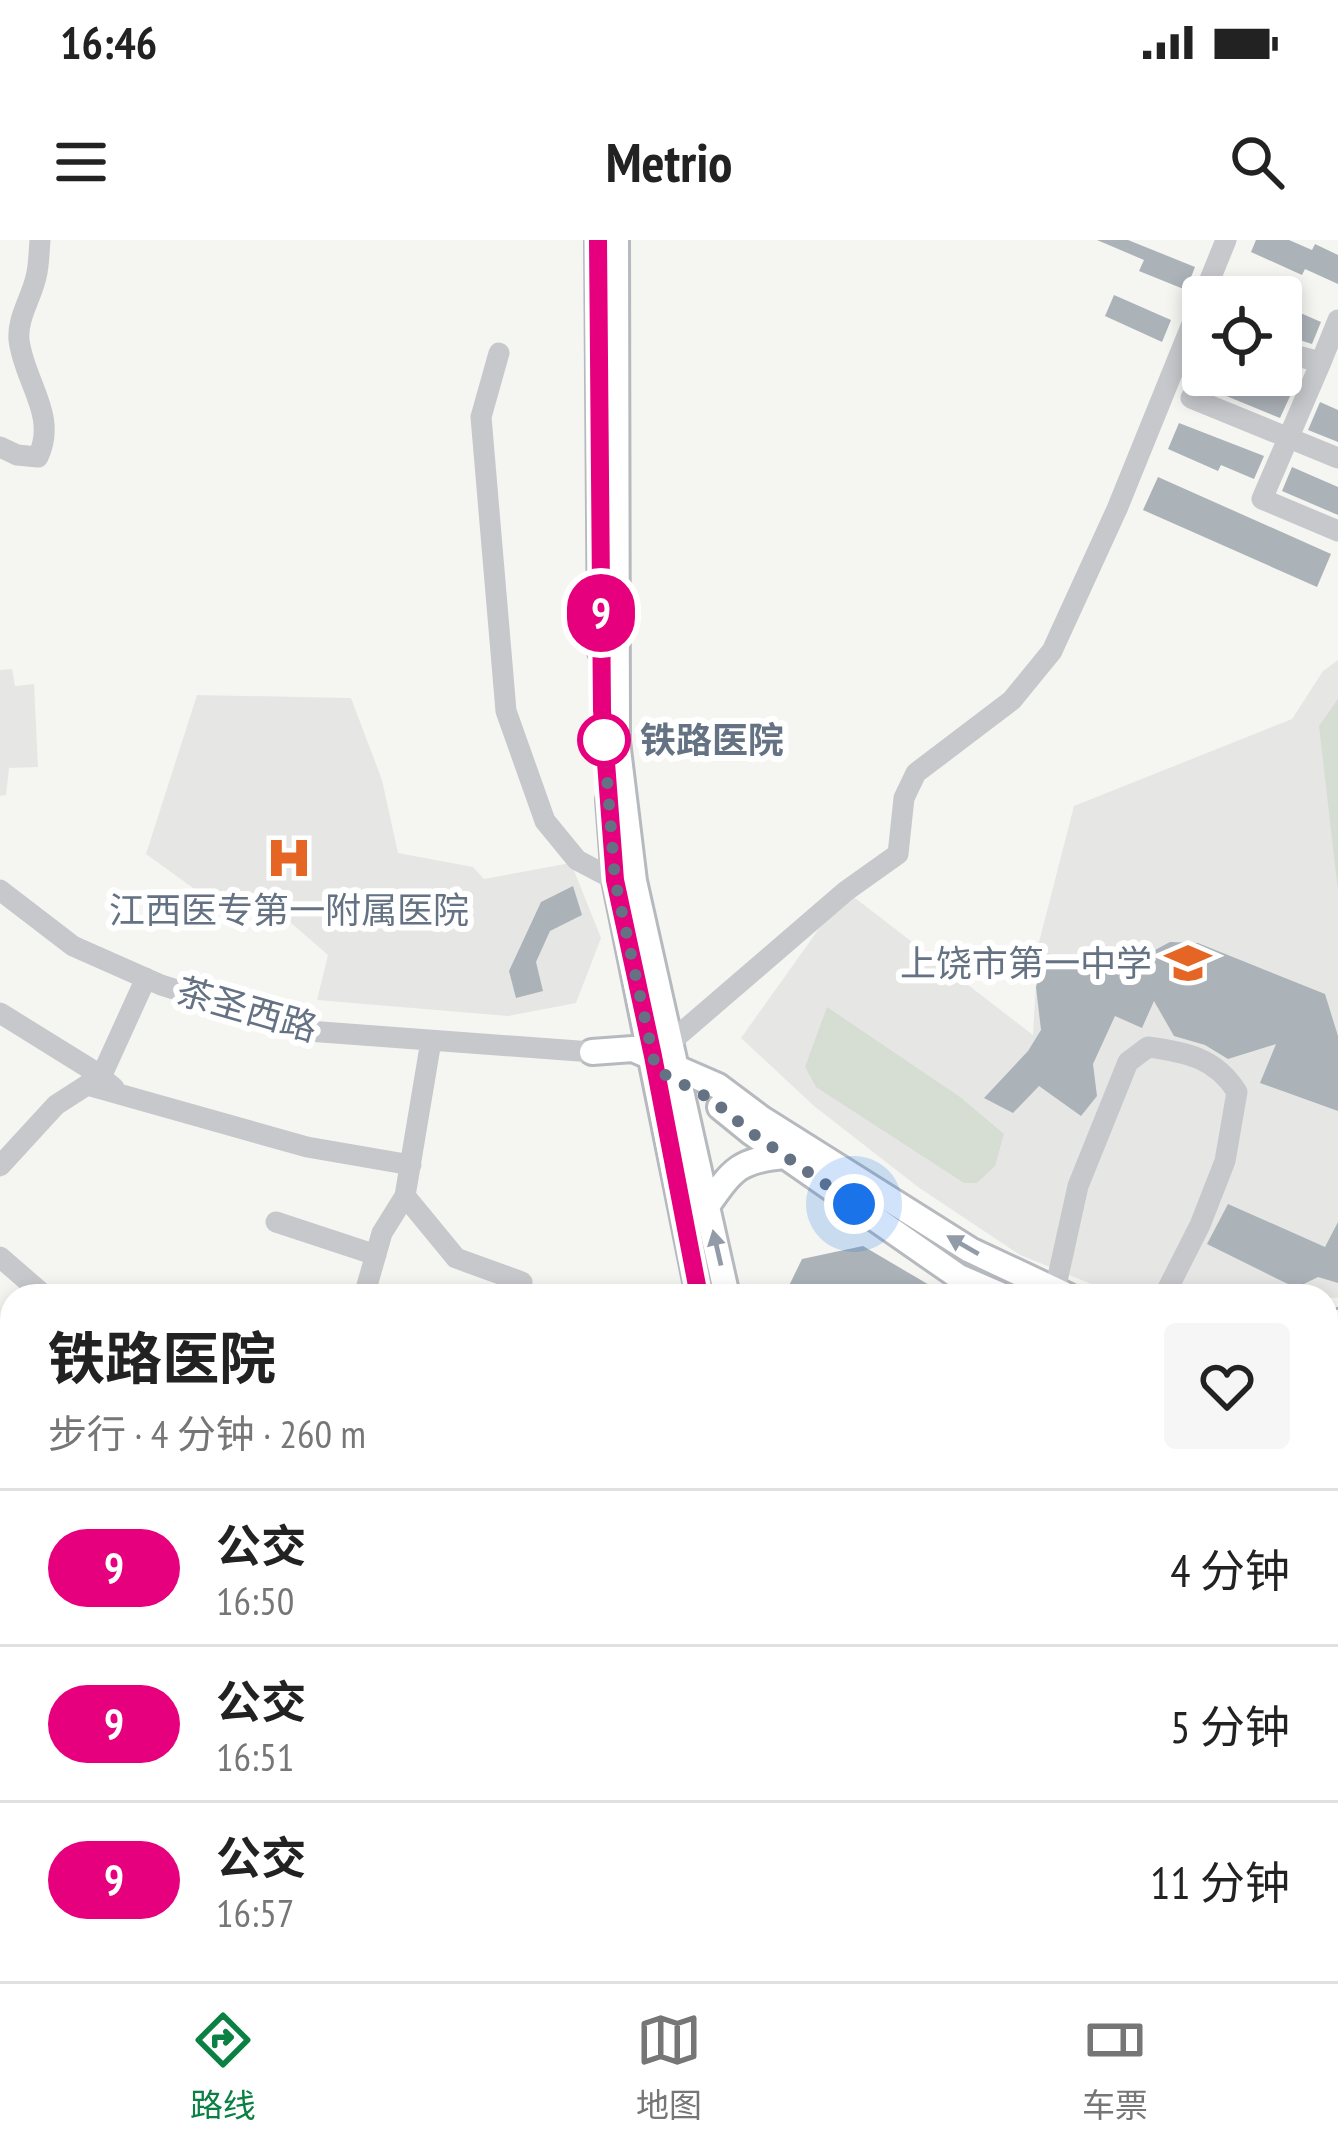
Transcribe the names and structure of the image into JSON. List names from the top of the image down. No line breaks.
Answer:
{"streets":{"main road":["茶圣西路"]},"places":{"other":["铁路医院"],"hospital":["江西医专第一附属医院"],"school or university":["上饶市第一中学"]},"lines":["bus line 9"],"page":{"status":"16:46","header":"Metrio","on_map":"9","heading":["铁路医院","步行 · 4 分钟 · 260 m"],"list":[{"mark":"9","name":"公交","note":"16:50","value":"4 分钟"},{"mark":"9","name":"公交","note":"16:51","value":"5 分钟"},{"mark":"9","name":"公交","note":"16:57","value":"11 分钟"}],"tabs":["路线","地图","车票"]}}
